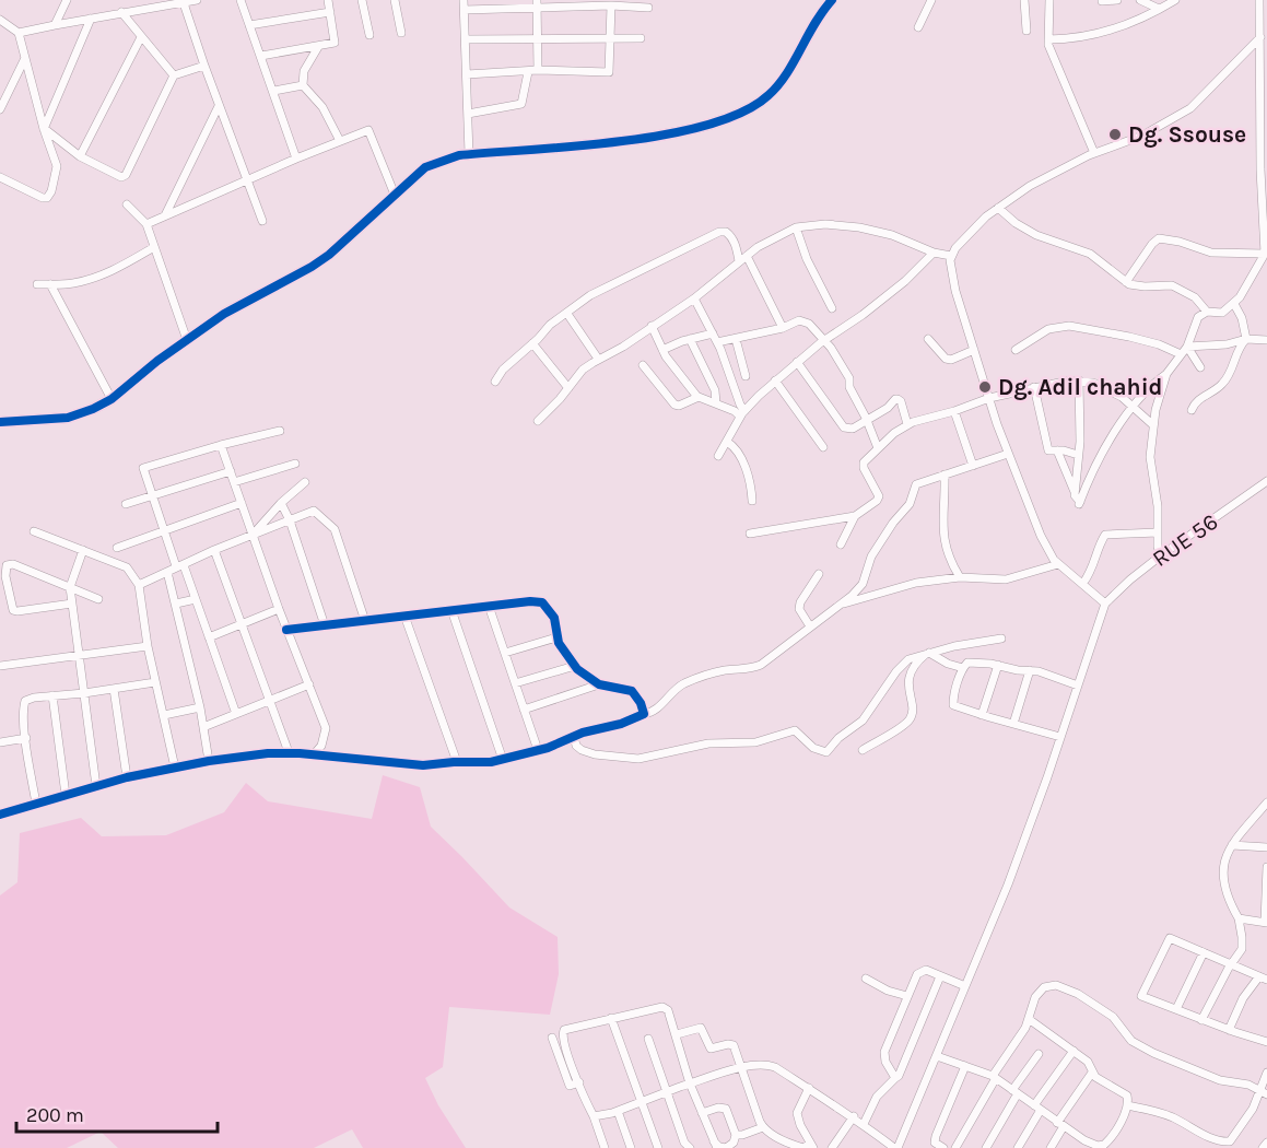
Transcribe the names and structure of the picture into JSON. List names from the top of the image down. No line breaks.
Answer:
{"streets":{"street":["RUE 56"]},"places":["Dg. Ssouse","Dg. Adil chahid"],"scale_bar":"200 m"}
